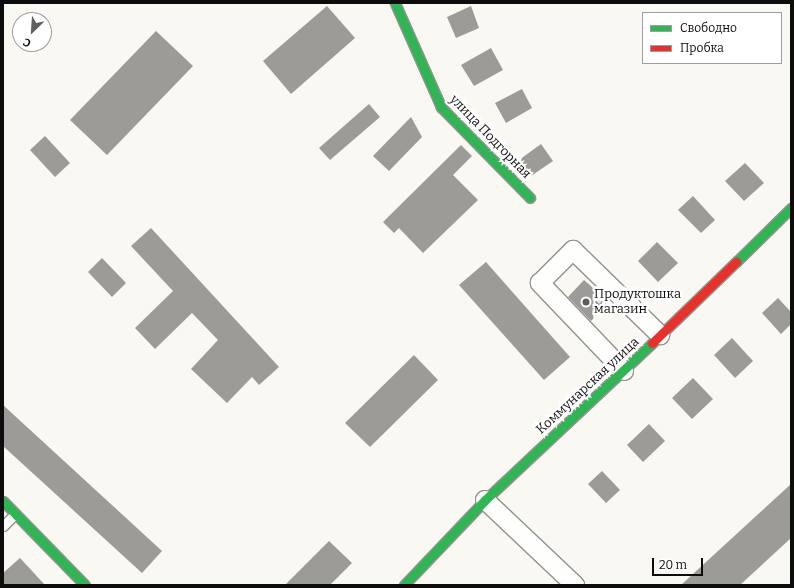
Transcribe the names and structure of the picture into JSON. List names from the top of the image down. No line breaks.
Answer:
{"streets":{"street":["улица Подгорная","Коммунарская улица"]},"places":["Продуктошка магазин"],"legend":["Свободно","Пробка"],"scale_bar":"20 m","north":"bottom left"}
